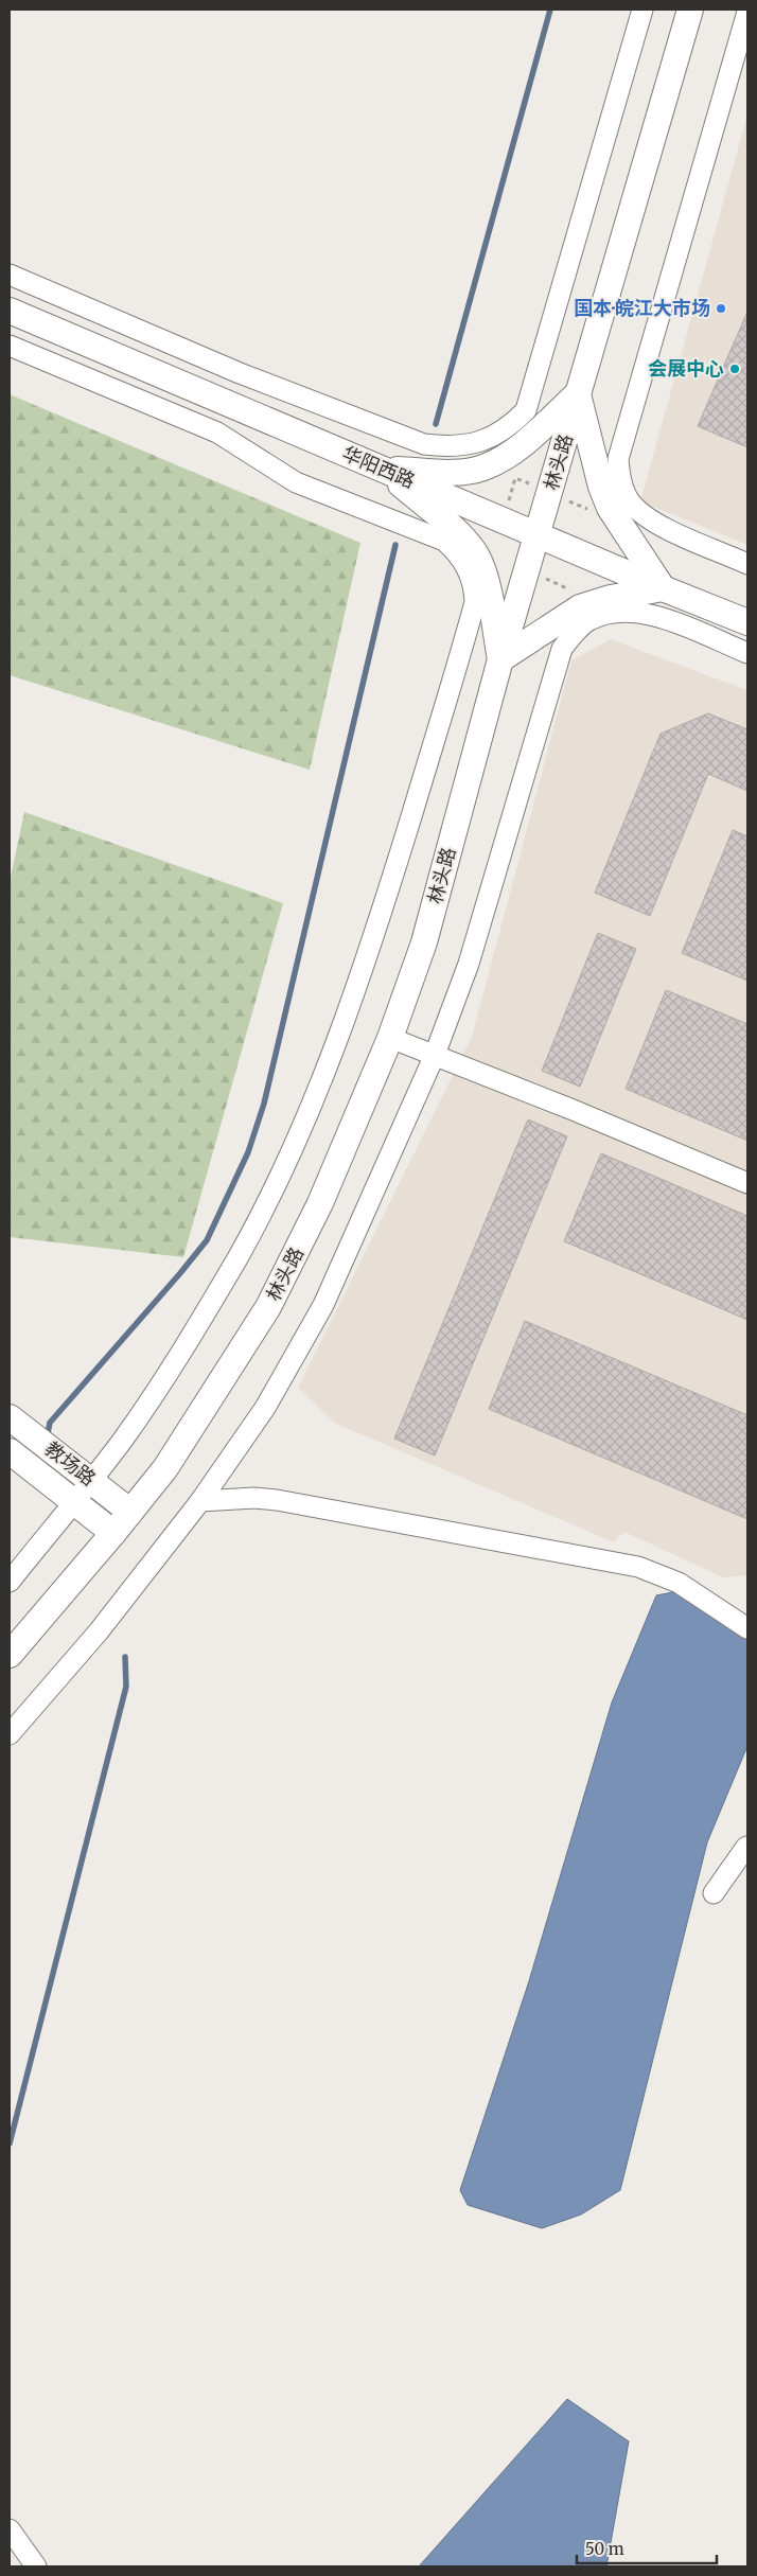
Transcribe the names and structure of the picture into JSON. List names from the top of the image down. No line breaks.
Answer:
{"streets":{"main road":["林头路","华阳西路","教场路"]},"crossings":[["林头路","华阳西路"],["林头路","教场路"]],"places":["国本·皖江大市场","会展中心"],"scale_bar":"50 m"}
